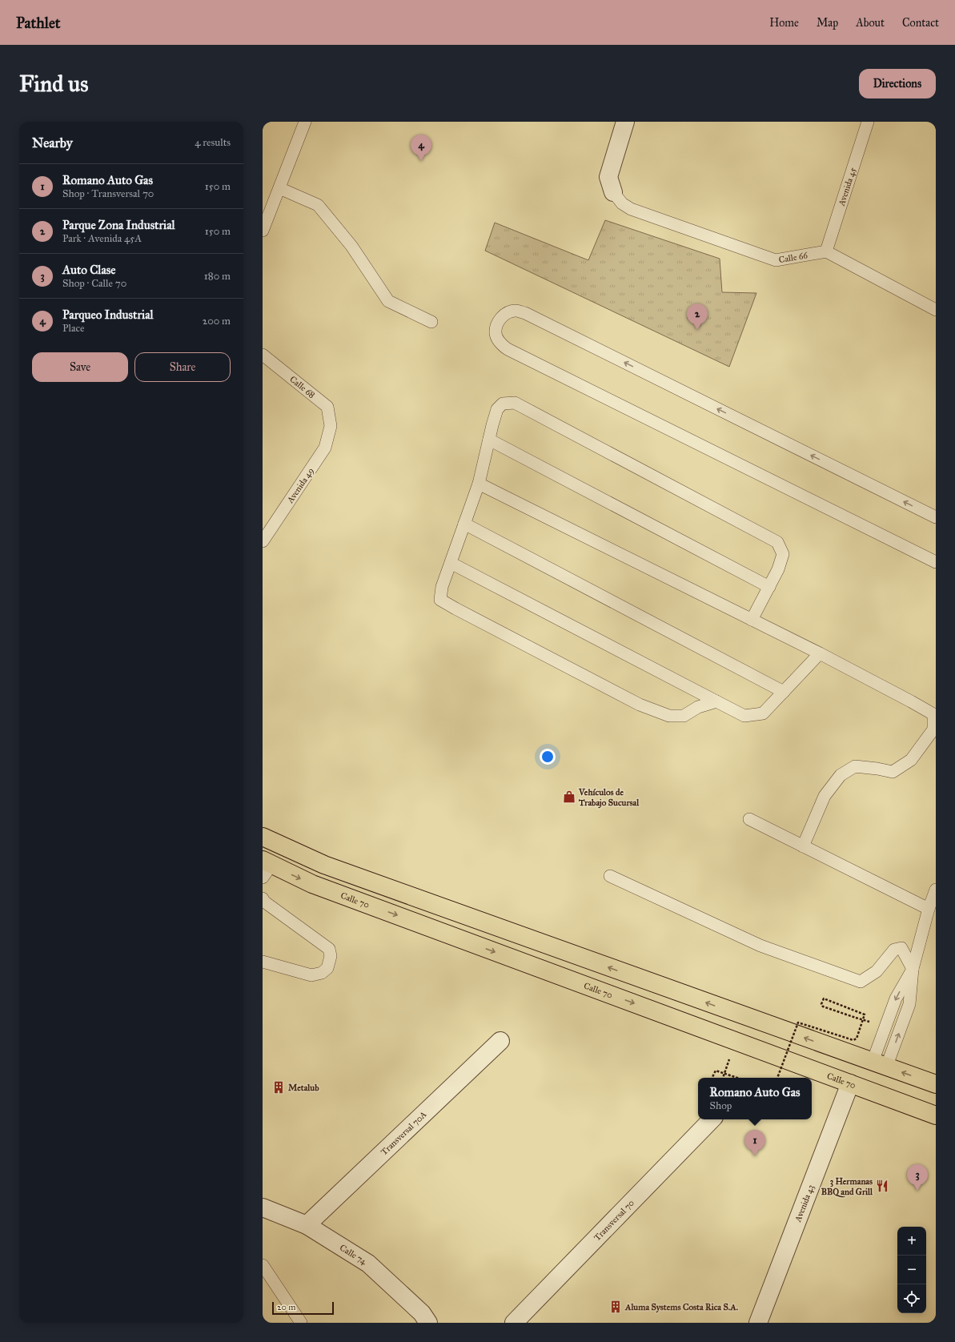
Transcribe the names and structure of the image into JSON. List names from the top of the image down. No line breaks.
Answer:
{"streets":{"main road":["Calle 70"],"street":["Transversal 70A","Avenida 43","Transversal 70","Calle 74"],"lane":["Avenida 45","Calle 66","Calle 68","Avenida 49"]},"crossings":[["Avenida 45","Calle 66"],["Calle 68","Avenida 49"],["Calle 70","Avenida 43"],["Transversal 70A","Calle 74"]],"places":{"shop":["Vehículos de Trabajo Sucursal"],"building":["Metalub","Aluma Systems Costa Rica S.A."],"restaurant":["3 Hermanas BBQ and Grill"]},"scale_bar":"20 m","page":{"header":"Pathlet","nav":["Home","Map","About","Contact"],"buttons":["Directions",["Save","Share"]],"title":"Find us","heading":["Nearby","4 results"],"pins":["4","2","1","3"],"list":[{"mark":"1","name":"Romano Auto Gas","note":"Shop · Transversal 70","value":"150 m"},{"mark":"2","name":"Parque Zona Industrial","note":"Park · Avenida 45A","value":"150 m"},{"mark":"3","name":"Auto Clase","note":"Shop · Calle 70","value":"180 m"},{"mark":"4","name":"Parqueo Industrial","note":"Place","value":"200 m"}],"popup":["Romano Auto Gas","Shop"],"map_buttons":["+","−"],"scale":"20 m"}}
